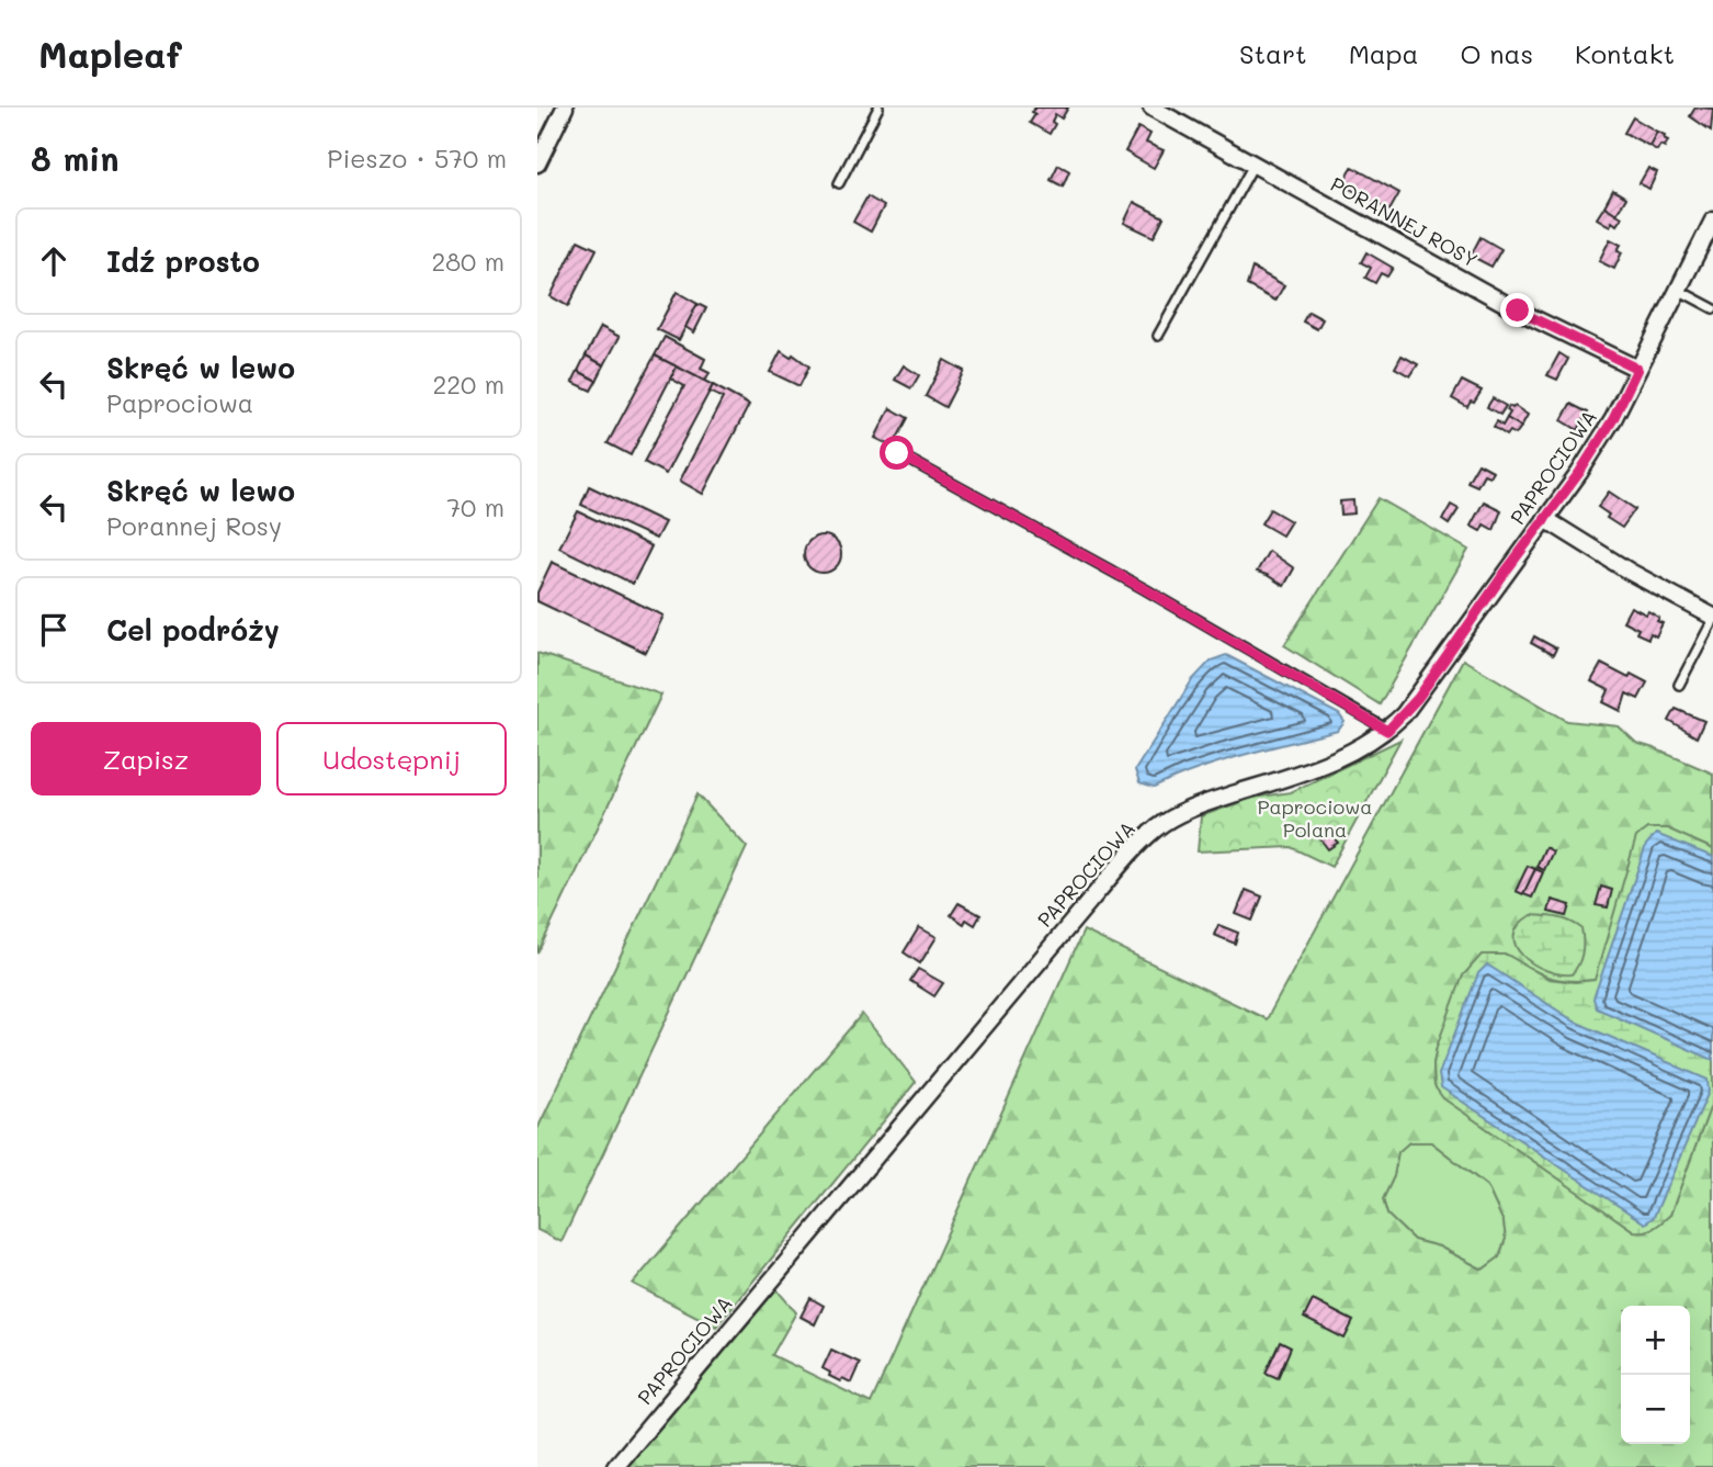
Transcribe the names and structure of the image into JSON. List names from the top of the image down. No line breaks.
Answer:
{"streets":{"street":["PORANNEJ ROSY","PAPROCIOWA"]},"crossings":[["PORANNEJ ROSY","PAPROCIOWA"]],"parks":["Paprociowa Polana"],"page":{"header":"Mapleaf","nav":["Start","Mapa","O nas","Kontakt"],"heading":["8 min","Pieszo · 570 m"],"list":[["Idź prosto","280 m"],["Skręć w lewo","Paprociowa","220 m"],["Skręć w lewo","Porannej Rosy","70 m"],"Cel podróży"],"buttons":["Zapisz","Udostępnij"],"map_buttons":["+","−"]}}
